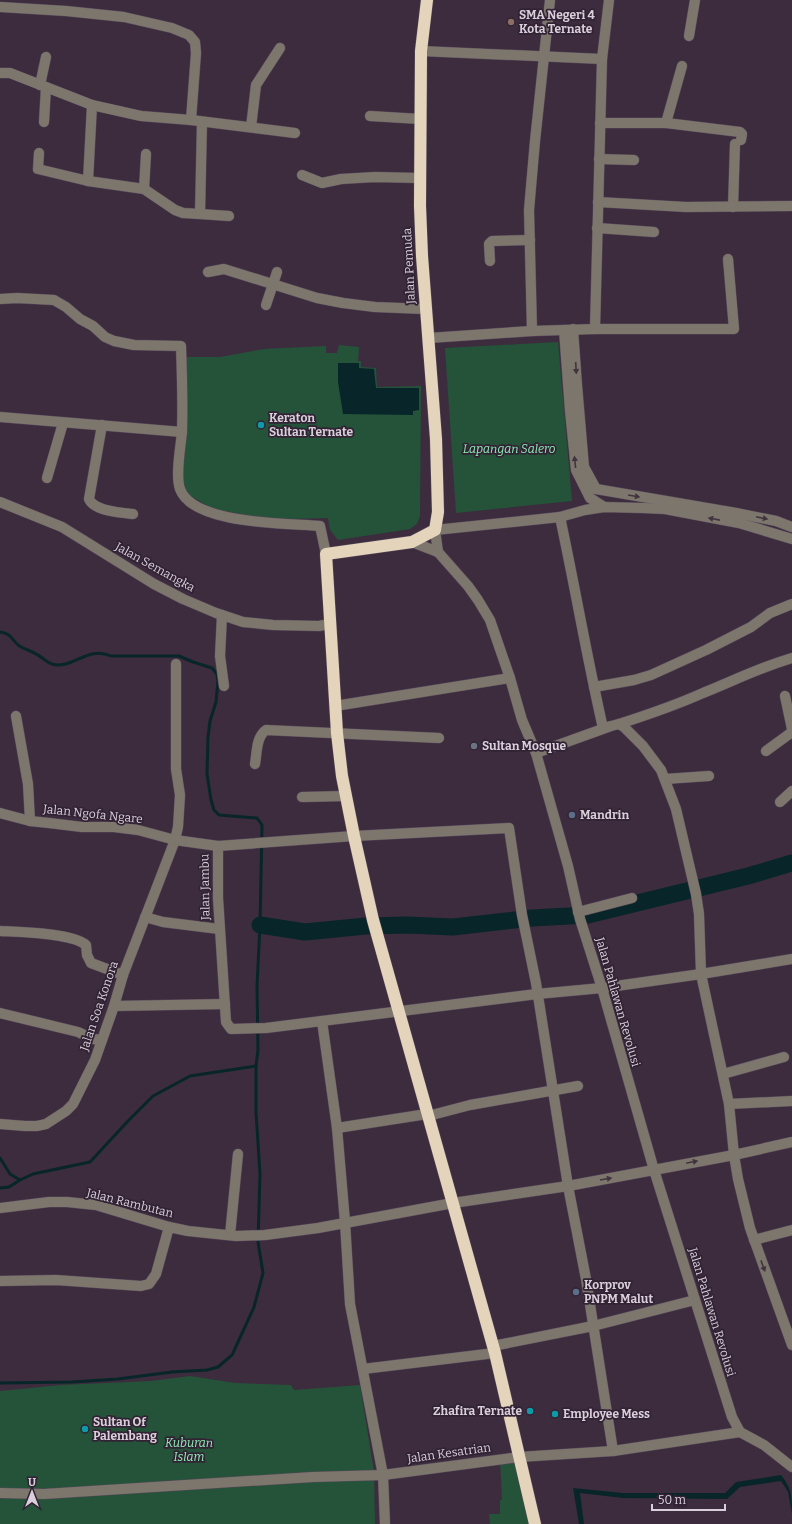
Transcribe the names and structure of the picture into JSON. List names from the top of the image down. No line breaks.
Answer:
{"streets":{"highway":["Jalan Pemuda"],"street":["Jalan Semangka","Jalan Ngofa Ngare","Jalan Jambu","Jalan Pahlawan Revolusi","Jalan Soa Konora","Jalan Rambutan","Jalan Kesatrian"]},"crossings":[["Jalan Ngofa Ngare","Jalan Jambu"],["Jalan Ngofa Ngare","Jalan Soa Konora"],["Jalan Pahlawan Revolusi","Jalan Rambutan"],["Jalan Pahlawan Revolusi","Jalan Kesatrian"]],"parks":["Lapangan Salero","Kuburan Islam"],"places":["SMA Negeri 4 Kota Ternate","Keraton Sultan Ternate","Sultan Mosque","Mandrin","Korprov PNPM Malut","Zhafira Ternate","Employee Mess","Sultan Of Palembang"],"scale_bar":"50 m","north":"top"}
